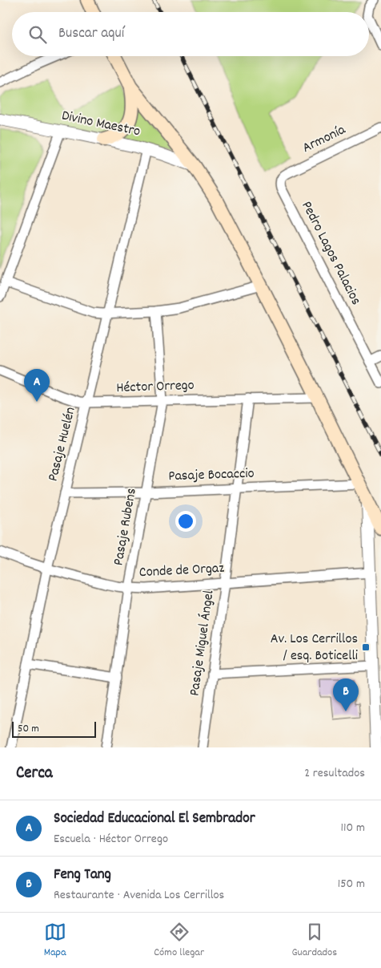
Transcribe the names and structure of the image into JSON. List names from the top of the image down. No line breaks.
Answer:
{"streets":{"street":["Divino Maestro","Armonía","Pedro Lagos Palacios","Héctor Orrego","Pasaje Huelén","Pasaje Bocaccio","Pasaje Rubens","Conde de Orgaz","Pasaje Miguel Ángel"]},"crossings":[["Divino Maestro","Pasaje Huelén"],["Armonía","Pedro Lagos Palacios"],["Héctor Orrego","Pasaje Huelén"],["Héctor Orrego","Pasaje Rubens"],["Héctor Orrego","Pasaje Miguel Ángel"],["Pasaje Huelén","Pasaje Bocaccio"],["Pasaje Huelén","Conde de Orgaz"],["Pasaje Bocaccio","Pasaje Rubens"],["Pasaje Bocaccio","Pasaje Miguel Ángel"],["Pasaje Rubens","Conde de Orgaz"],["Conde de Orgaz","Pasaje Miguel Ángel"]],"places":{"transit":["Av. Los Cerrillos / esq. Boticelli"]},"scale_bar":"50 m","page":{"search":"Buscar aquí","pins":["A","B"],"scale":"50 m","heading":["Cerca","2 resultados"],"list":[{"mark":"A","name":"Sociedad Educacional El Sembrador","note":"Escuela · Héctor Orrego","value":"110 m"},{"mark":"B","name":"Feng Tang","note":"Restaurante · Avenida Los Cerrillos","value":"150 m"}],"nav":["Mapa","Cómo llegar","Guardados"]}}
